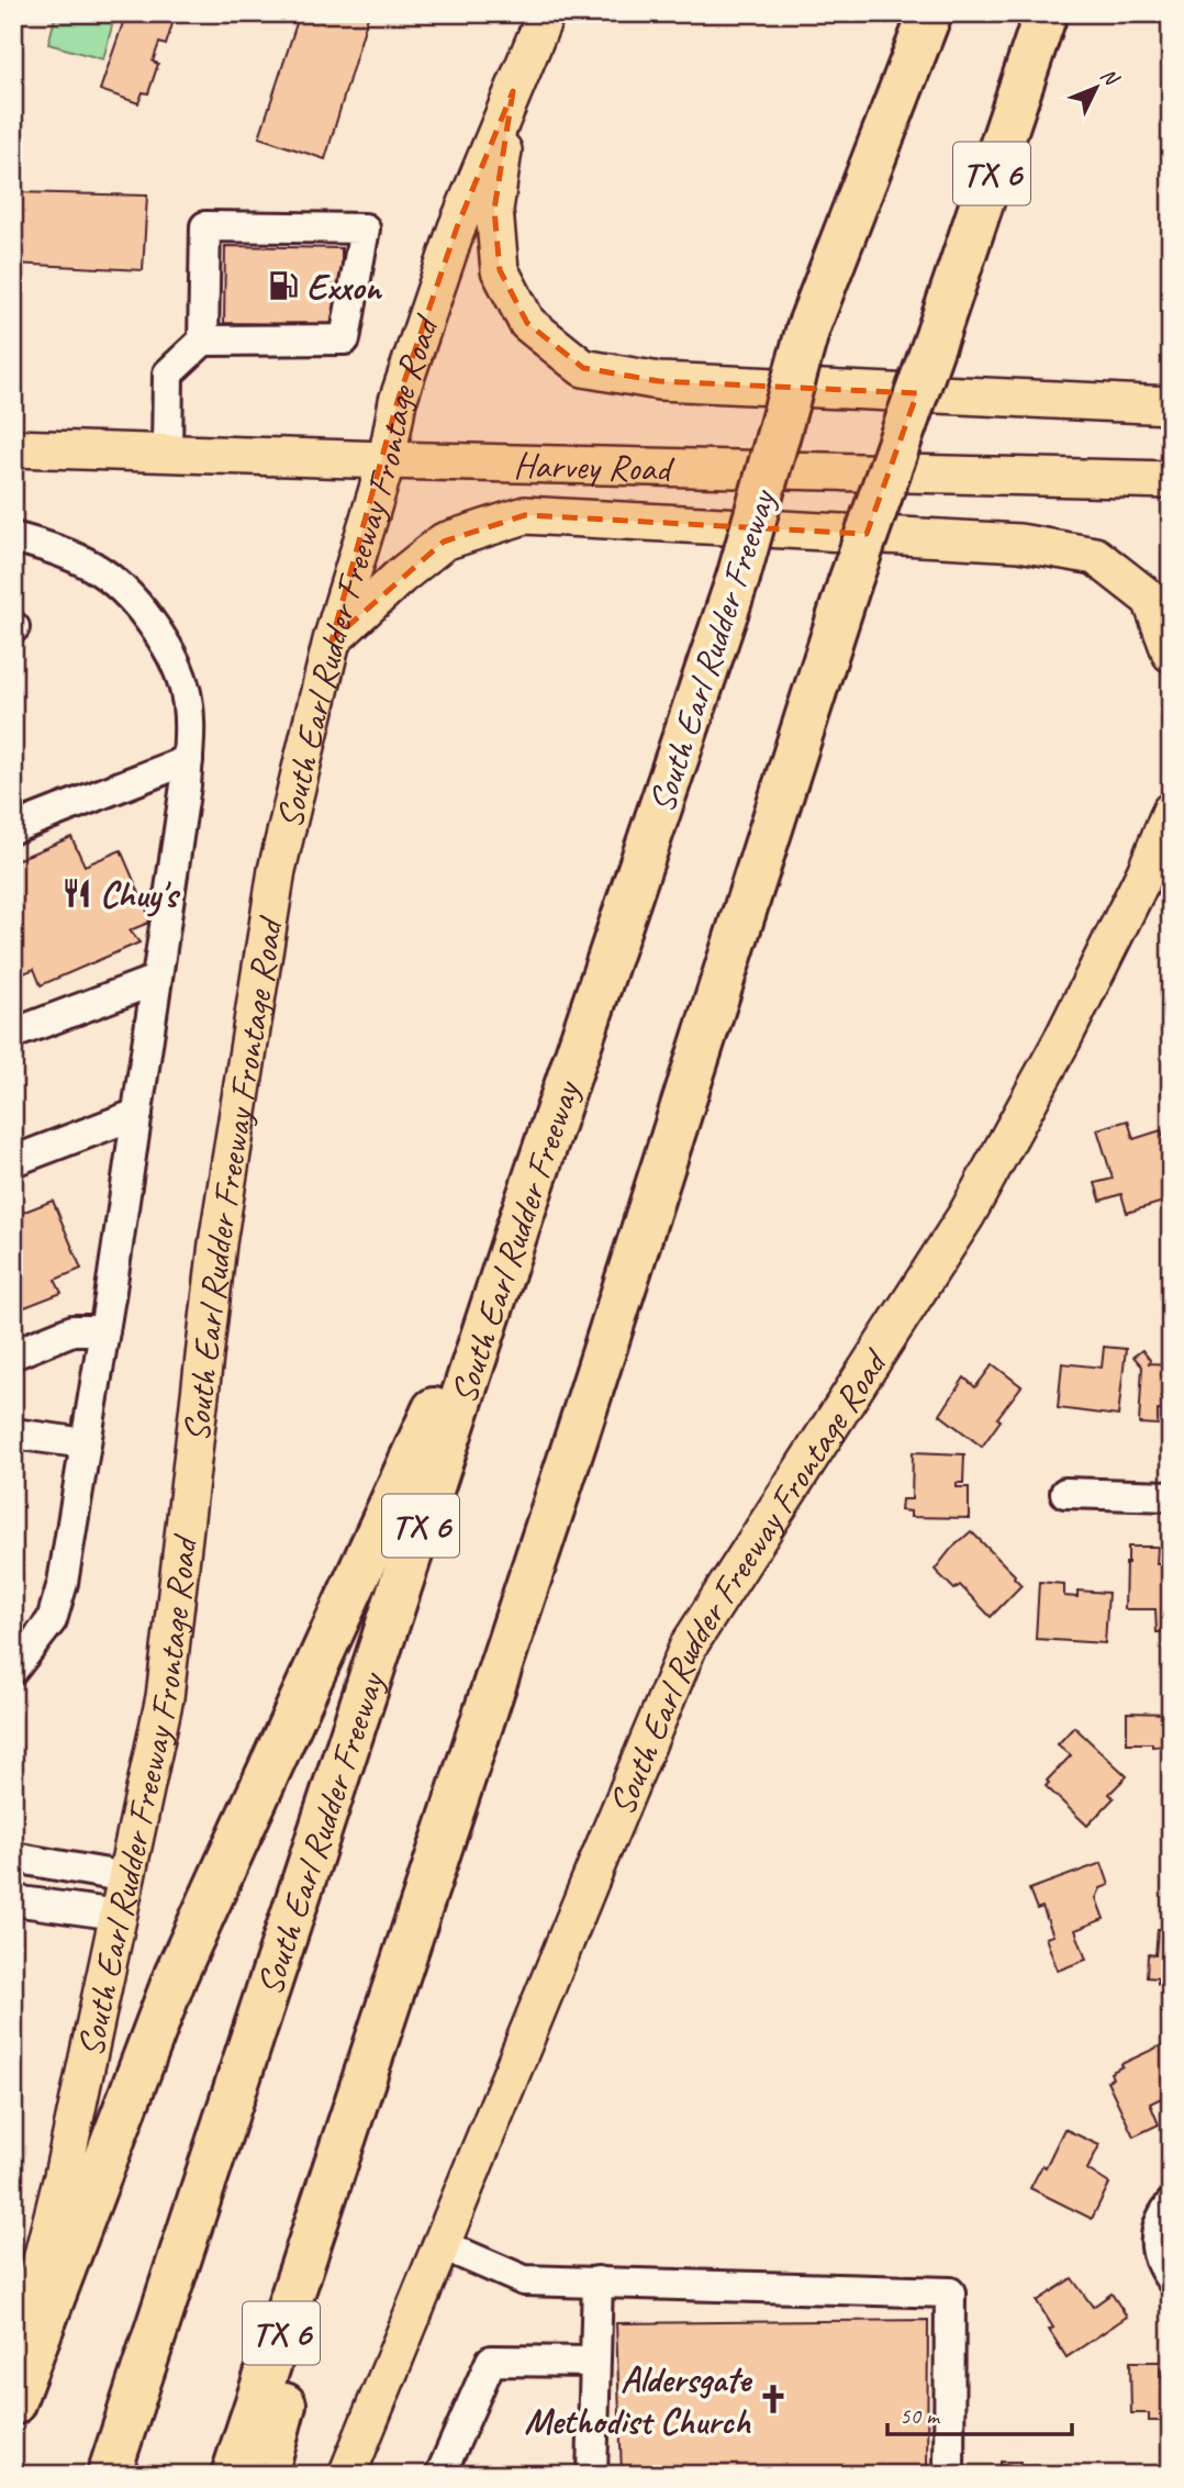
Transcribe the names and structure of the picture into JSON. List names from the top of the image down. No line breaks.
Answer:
{"streets":{"highway":["TX 6","South Earl Rudder Freeway"],"main road":["Harvey Road","South Earl Rudder Freeway Frontage Road"]},"crossings":[["Harvey Road","South Earl Rudder Freeway Frontage Road"]],"places":{"fuel station":["Exxon"],"restaurant":["Chuy's"],"church":["Aldersgate Methodist Church"]},"scale_bar":"50 m","north":"top right"}
